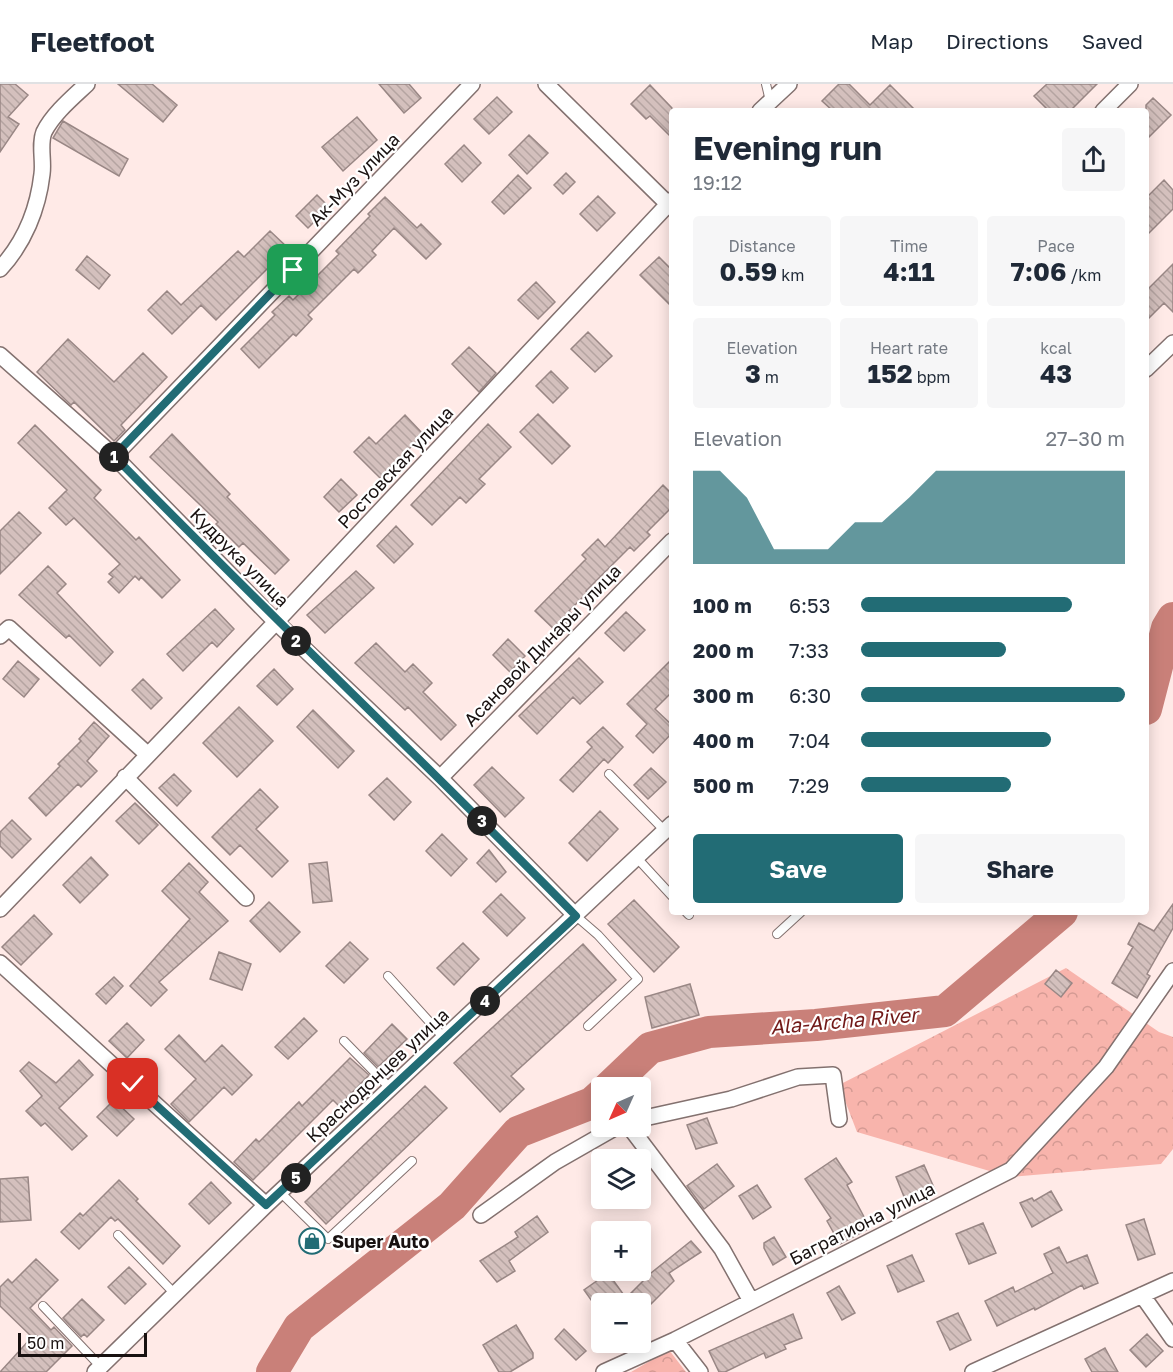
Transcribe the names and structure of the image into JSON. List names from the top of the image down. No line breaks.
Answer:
{"streets":{"street":["Ак-Муз улица","Ростовская улица","Кудрука улица","Асановой Динары улица","Краснодонцев улица","Багратиона улица"]},"crossings":[["Ак-Муз улица","Кудрука улица"],["Ростовская улица","Кудрука улица"],["Кудрука улица","Асановой Динары улица"],["Кудрука улица","Краснодонцев улица"]],"water":["Ala-Archa River"],"places":{"shop":["Super Auto"]},"scale_bar":"50 m","north":"bottom left","page":{"header":"Fleetfoot","nav":["Map","Directions","Saved"],"heading":["Evening run","19:12"],"stats":[["Distance","0.59 km"],["Time","4:11"],["Pace","7:06 /km"],["Elevation","3 m"],["Heart rate","152 bpm"],["kcal","43"]],"chart":["Elevation","27–30 m"],"pins":["1","2","3","4","5"],"list":[{"name":"100 m","note":"6:53"},{"name":"200 m","note":"7:33"},{"name":"300 m","note":"6:30"},{"name":"400 m","note":"7:04"},{"name":"500 m","note":"7:29"}],"buttons":["Save","Share"],"map_buttons":["+","−"],"scale":"50 m"}}
